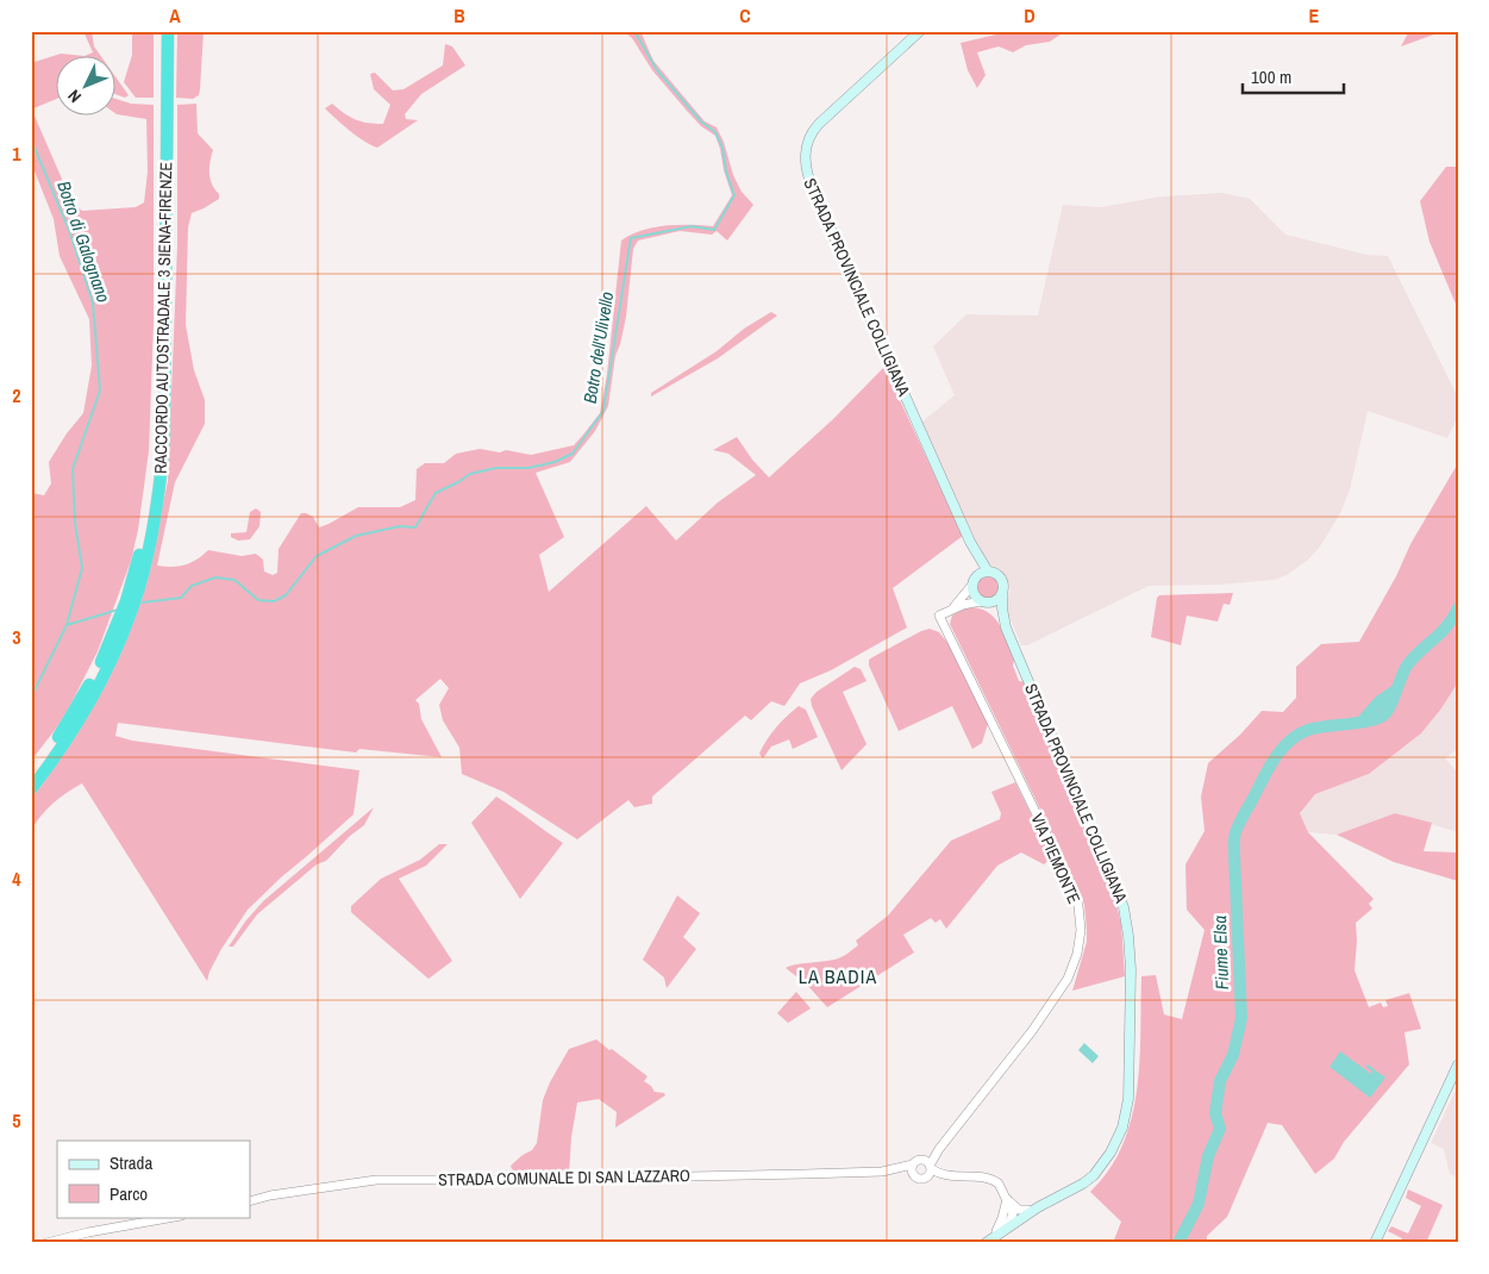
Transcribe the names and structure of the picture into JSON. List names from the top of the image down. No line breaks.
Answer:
{"streets":{"highway":["RACCORDO AUTOSTRADALE 3 SIENA-FIRENZE"],"main road":["STRADA PROVINCIALE COLLIGIANA"],"street":["VIA PIEMONTE","STRADA COMUNALE DI SAN LAZZARO"]},"crossings":[["VIA PIEMONTE","STRADA COMUNALE DI SAN LAZZARO"]],"districts":["LA BADIA"],"water":["Botro di Galognano","Botro dell'Ulivello","Fiume Elsa"],"legend":["Strada","Parco"],"scale_bar":"100 m","north":"bottom left","grid":{"columns":["A","B","C","D","E"],"rows":["1","2","3","4","5"]}}
